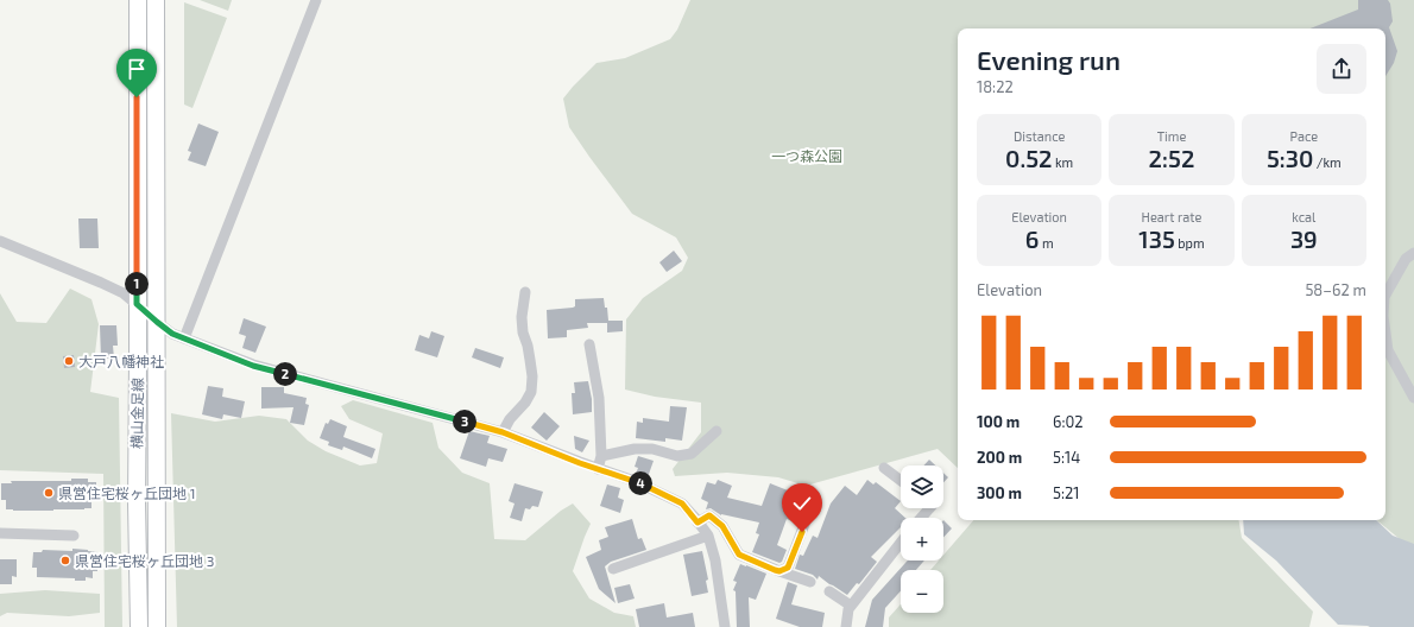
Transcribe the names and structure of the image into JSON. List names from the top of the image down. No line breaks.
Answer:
{"streets":{"main road":["横山金足線"]},"parks":["一つ森公園"],"places":["大戸八幡神社","県営住宅桜ヶ丘団地 1","県営住宅桜ヶ丘団地 3"],"page":{"heading":["Evening run","18:22"],"stats":[["Distance","0.52 km"],["Time","2:52"],["Pace","5:30 /km"],["Elevation","6 m"],["Heart rate","135 bpm"],["kcal","39"]],"chart":["Elevation","58–62 m"],"pins":["1","2","3","4"],"list":[{"name":"100 m","note":"6:02"},{"name":"200 m","note":"5:14"},{"name":"300 m","note":"5:21"}],"map_buttons":["+","−"]}}
